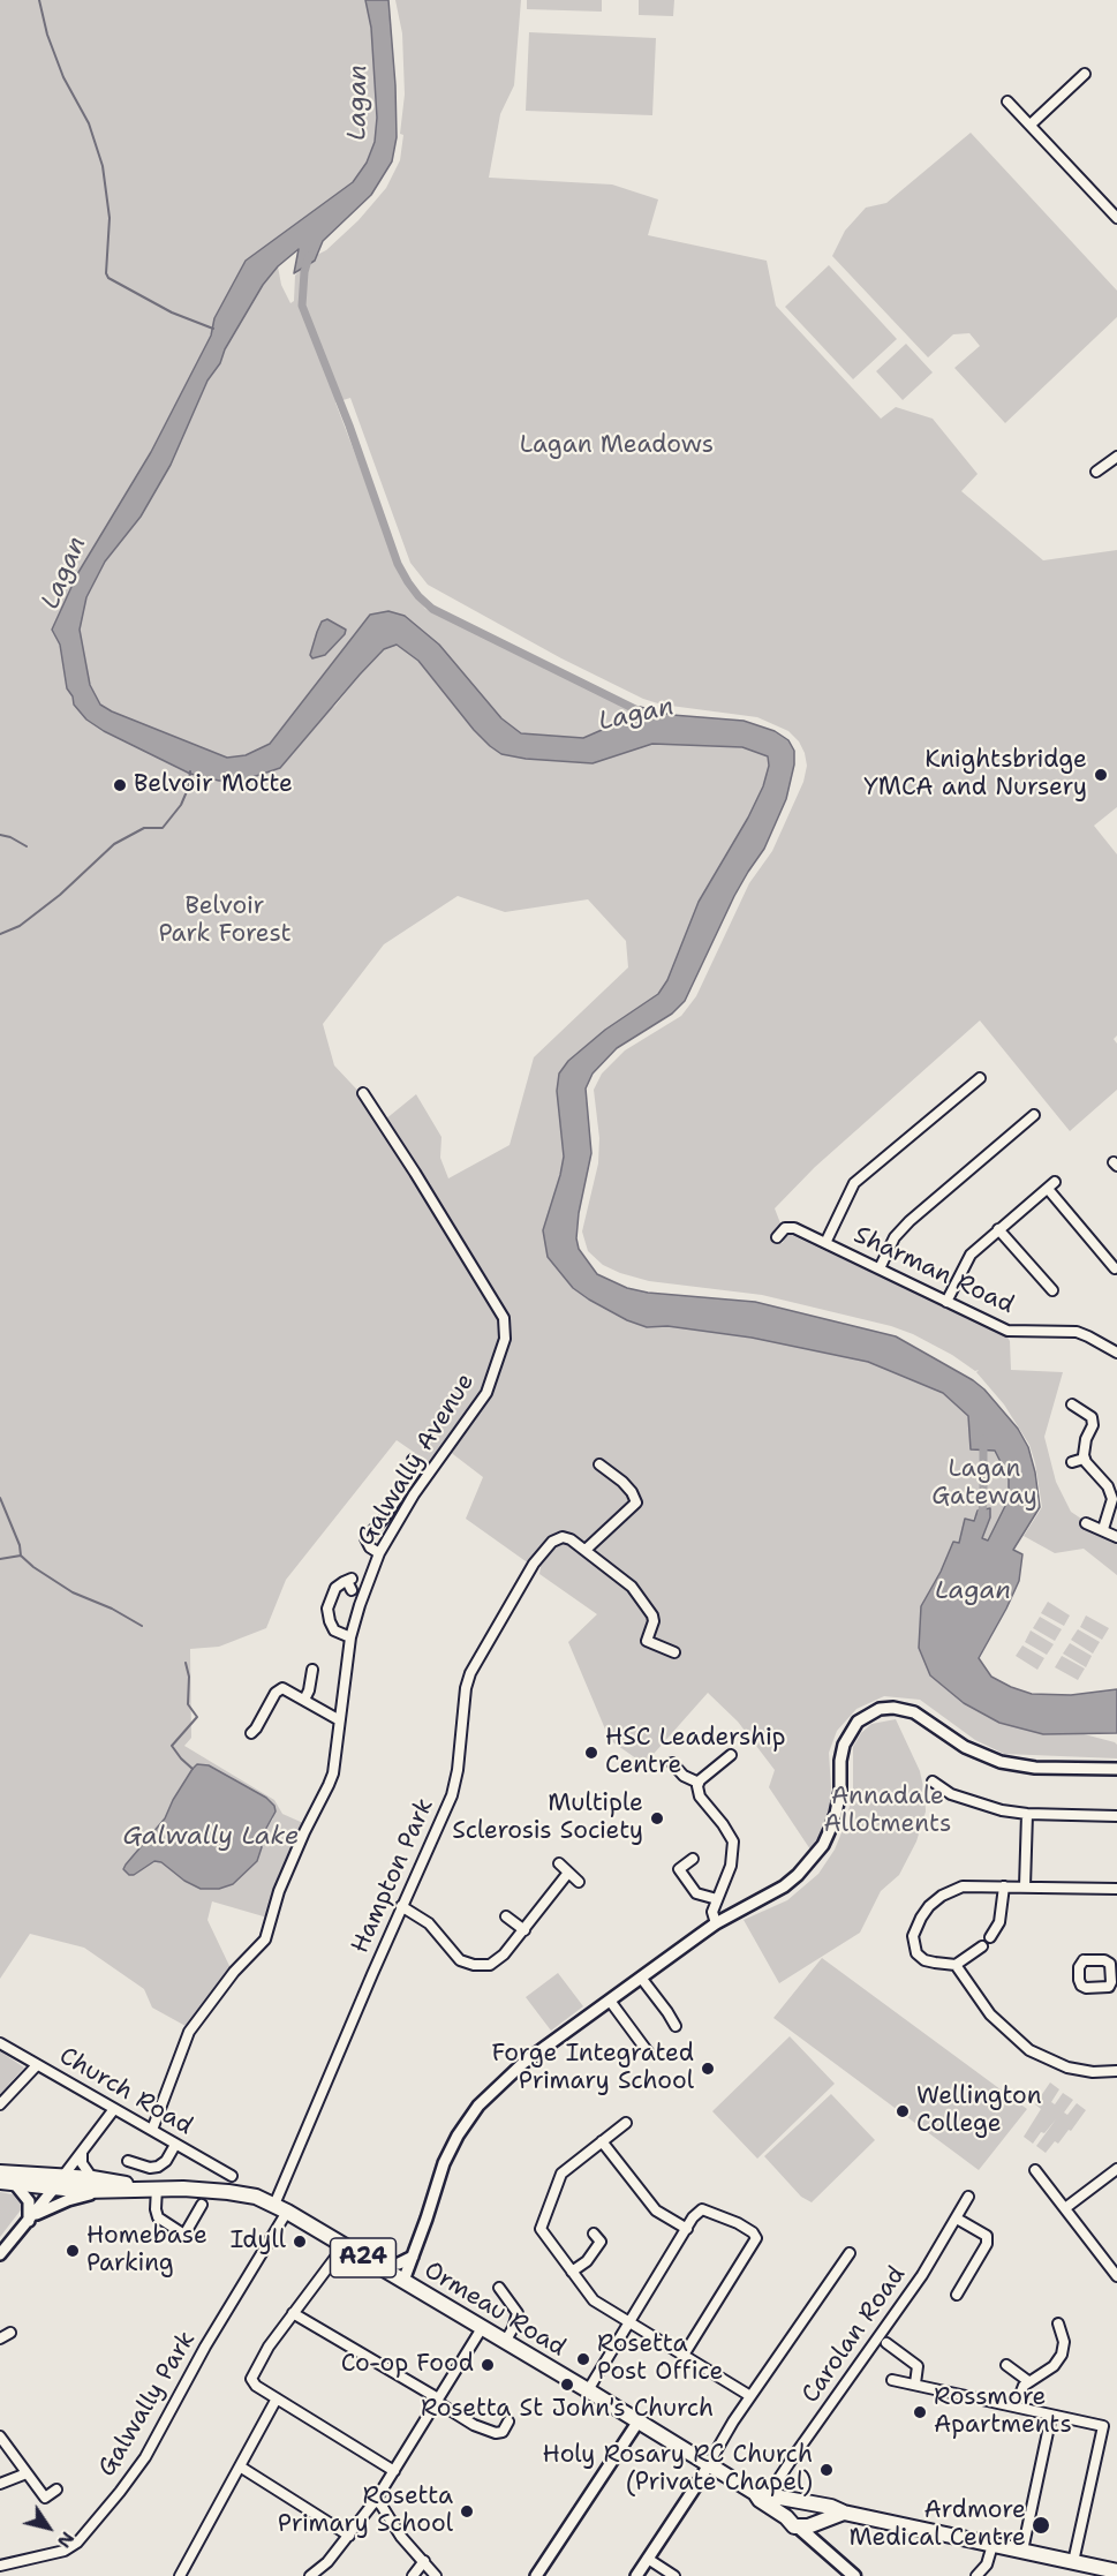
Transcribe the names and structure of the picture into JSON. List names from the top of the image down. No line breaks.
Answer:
{"streets":{"main road":["A24","Ormeau Road"],"street":["Sharman Road","Galwally Avenue","Hampton Park","Church Road","Carolan Road","Galwally Park"]},"crossings":[["Galwally Avenue","Church Road"],["Hampton Park","Ormeau Road"],["Hampton Park","Galwally Park"],["A24","Ormeau Road"],["Ormeau Road","Carolan Road"],["Ormeau Road","Galwally Park"]],"water":["Lagan","Galwally Lake"],"parks":["Lagan Meadows","Belvoir Park Forest","Lagan Gateway","Annadale Allotments"],"places":["Knightsbridge YMCA and Nursery","Belvoir Motte","HSC Leadership Centre","Multiple Sclerosis Society","Forge Integrated Primary School","Wellington College","Idyll","Homebase Parking","Rosetta Post Office","Co-op Food","Rosetta St John's Church","Rossmore Apartments","Holy Rosary RC Church (Private Chapel)","Rosetta Primary School","Ardmore Medical Centre"],"north":"bottom right"}
